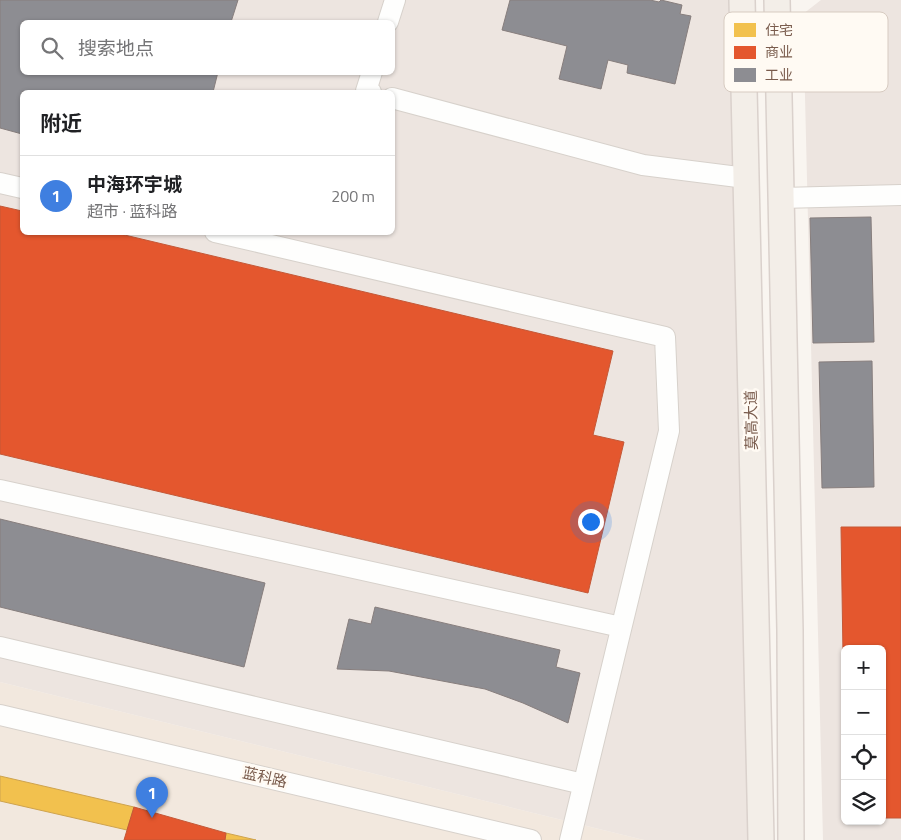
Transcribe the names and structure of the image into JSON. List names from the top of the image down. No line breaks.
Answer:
{"streets":{"main road":["莫高大道"],"street":["蓝科路"]},"legend":["住宅","商业","工业"],"page":{"search":"搜索地点","heading":"附近","list":[{"mark":"1","name":"中海环宇城","note":"超市 · 蓝科路","value":"200 m"}],"map_buttons":["+","−"],"pins":"1"}}
